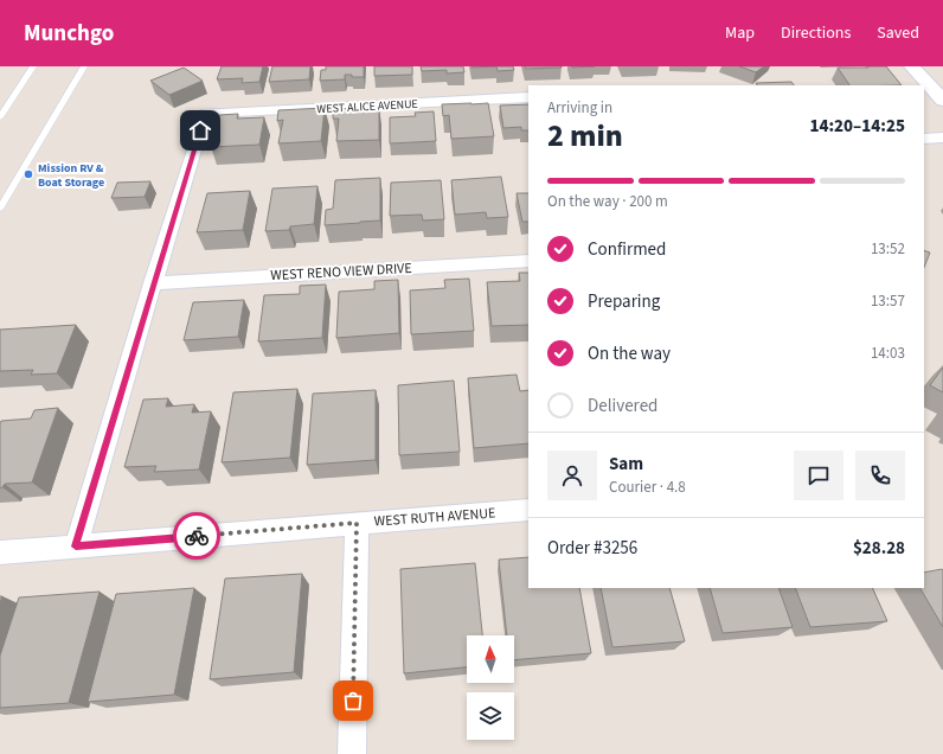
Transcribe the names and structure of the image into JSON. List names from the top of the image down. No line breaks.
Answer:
{"streets":{"street":["WEST ALICE AVENUE","WEST RENO VIEW DRIVE","WEST RUTH AVENUE"]},"crossings":[["WEST ALICE AVENUE","WEST RENO VIEW DRIVE"]],"places":["Mission RV & Boat Storage"],"north":"top","page":{"header":"Munchgo","nav":["Map","Directions","Saved"],"heading":["2 min","Arriving in","14:20–14:25"],"panel":["Sam","Courier · 4.8","Order #3256","$28.28"],"bar":"On the way · 200 m","list":[["Confirmed","13:52"],["Preparing","13:57"],["On the way","14:03"],"Delivered"]}}
